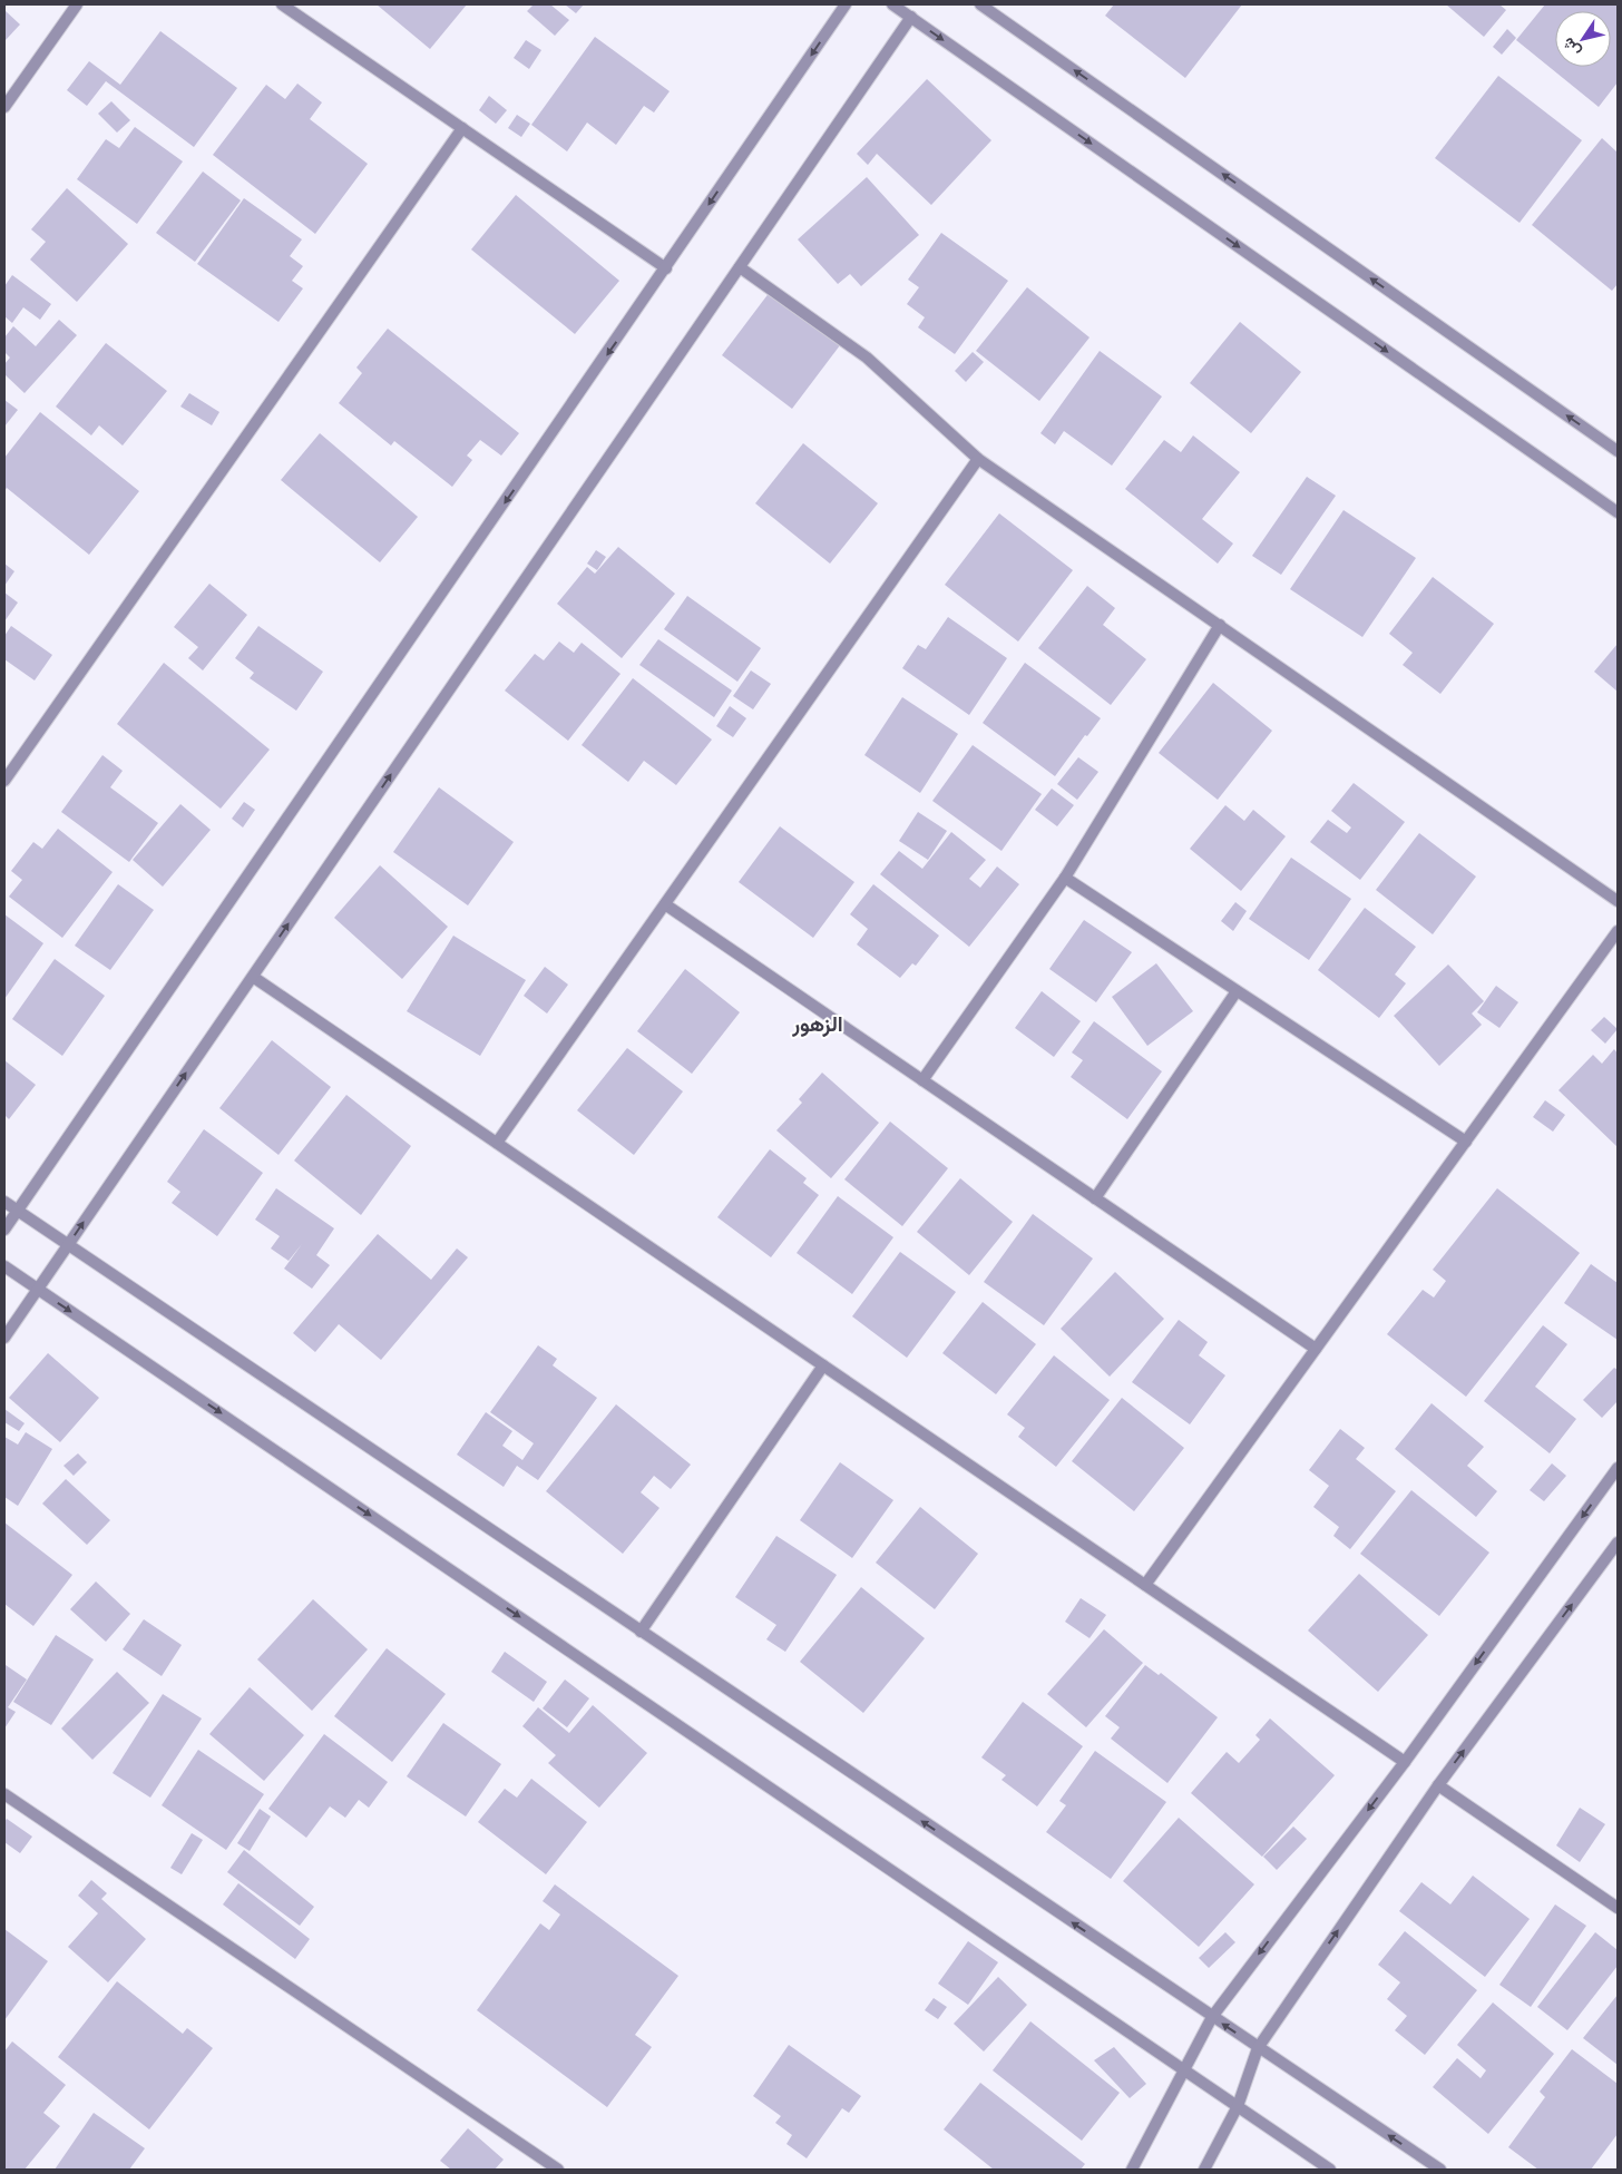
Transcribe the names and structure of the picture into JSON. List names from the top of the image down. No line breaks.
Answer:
{"districts":["الزهور"],"north":"bottom left"}
